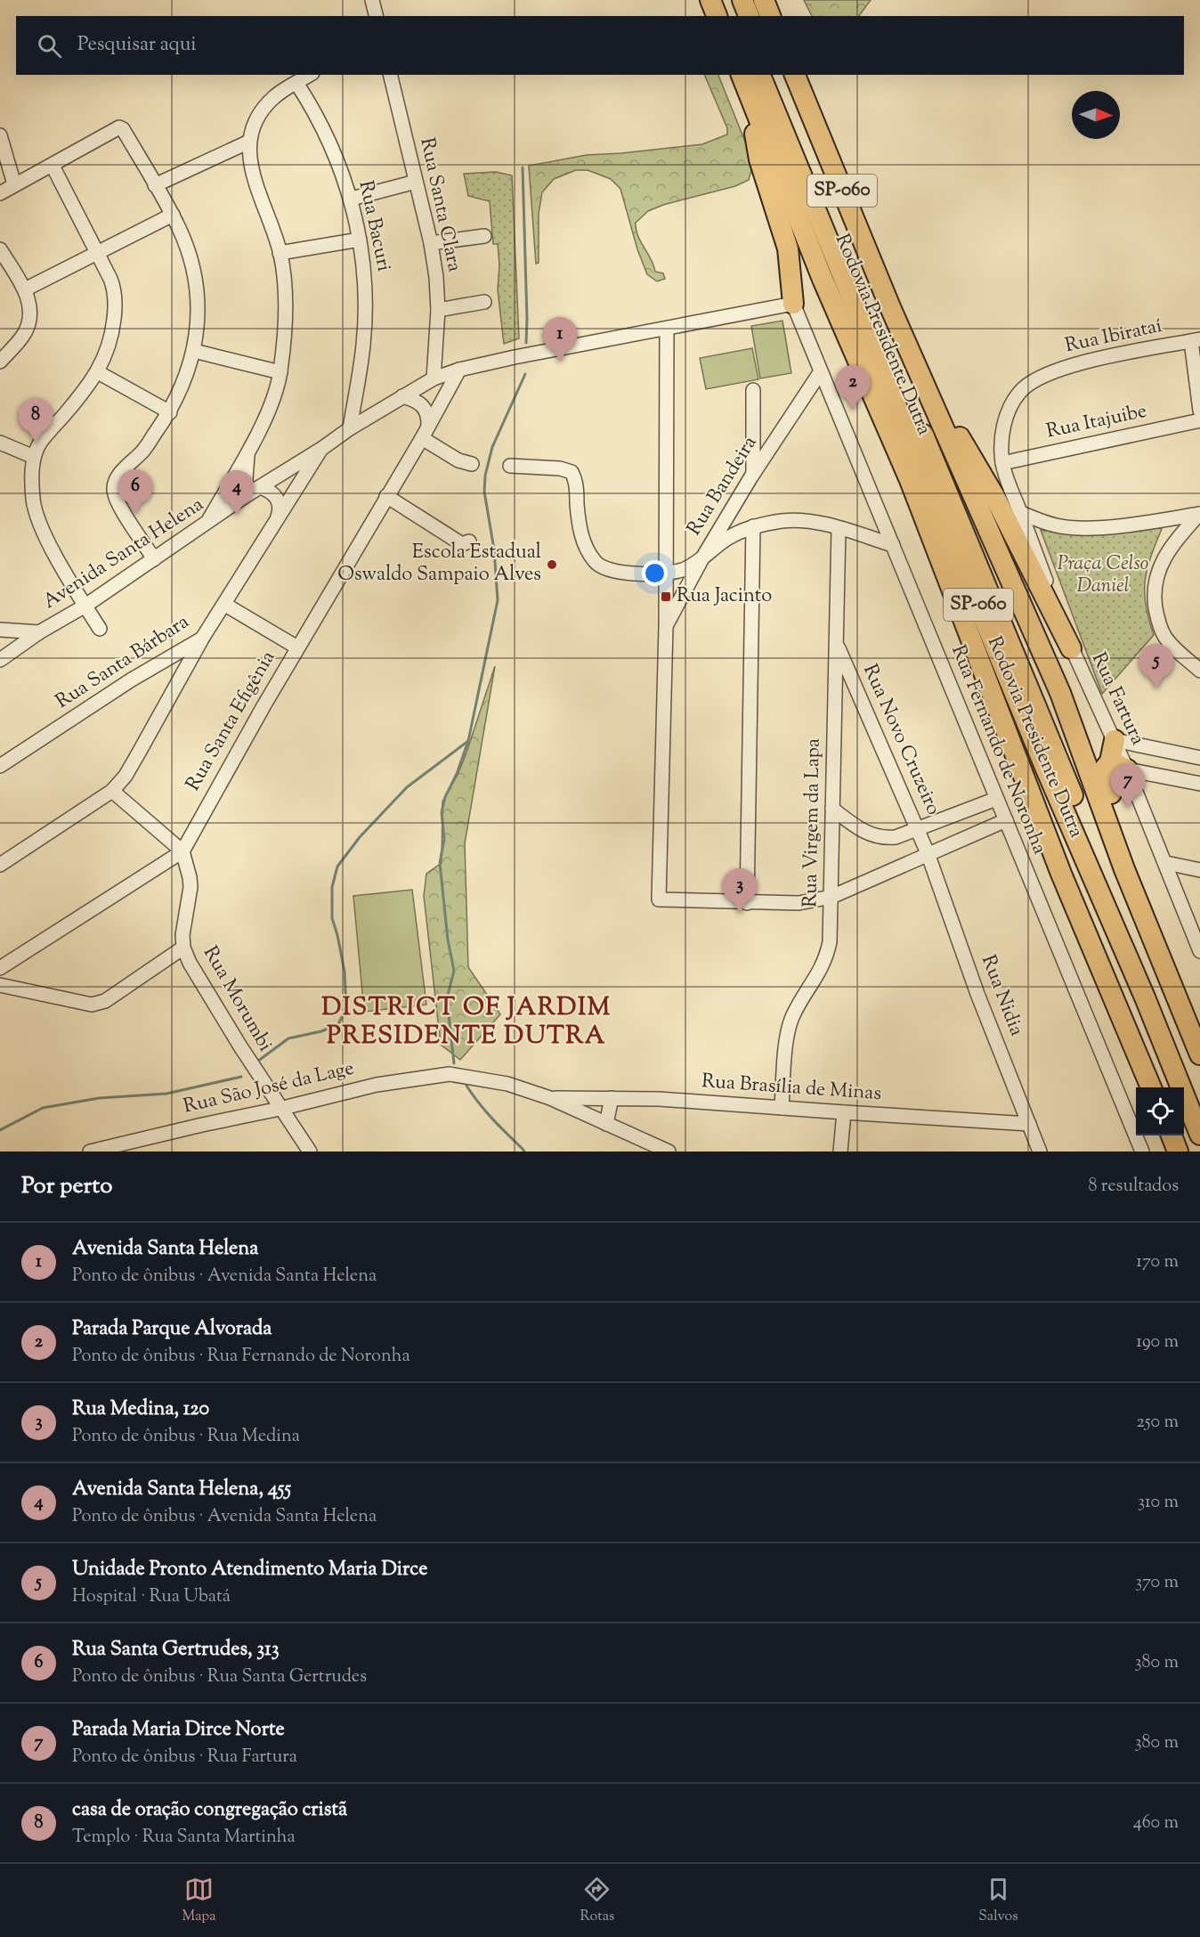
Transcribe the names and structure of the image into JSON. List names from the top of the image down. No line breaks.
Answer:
{"streets":{"highway":["SP-060","Rodovia Presidente Dutra"],"street":["Rua Santa Clara","Rua Bacuri","Rua Ibirataí","Rua Itajuibe","Rua Bandeira","Avenida Santa Helena","Rua Santa Bárbara","Rua Fartura","Rua Santa Efigênia","Rua Novo Cruzeiro","Rua Fernando de Noronha","Rua Virgem da Lapa","Rua Nidia","Rua Morumbi","Rua São José da Lage","Rua Brasília de Minas"]},"crossings":[["Rua Santa Clara","Avenida Santa Helena"],["Rua Bacuri","Avenida Santa Helena"],["Rua Ibirataí","Rua Itajuibe"],["Rua Ibirataí","Rua Fartura"],["Rua Itajuibe","Rua Fartura"],["Rua Bandeira","Rua Fernando de Noronha"],["Avenida Santa Helena","Rua Santa Bárbara"],["Avenida Santa Helena","Rua Santa Efigênia"],["Avenida Santa Helena","Rua Fernando de Noronha"],["Rua Santa Efigênia","Rua Morumbi"],["Rua Novo Cruzeiro","Rua Virgem da Lapa"],["Rua Novo Cruzeiro","Rua Nidia"],["Rua Virgem da Lapa","Rua Brasília de Minas"],["Rua Nidia","Rua Brasília de Minas"],["Rua Morumbi","Rua São José da Lage"],["Rua São José da Lage","Rua Brasília de Minas"]],"districts":["DISTRICT OF JARDIM PRESIDENTE DUTRA"],"parks":["Praça Celso Daniel"],"places":{"other":["Escola Estadual Oswaldo Sampaio Alves"],"transit":["Rua Jacinto"]},"north":"right","page":{"search":"Pesquisar aqui","pins":["1","2","8","6","4","5","7","3"],"heading":["Por perto","8 resultados"],"list":[{"mark":"1","name":"Avenida Santa Helena","note":"Ponto de ônibus · Avenida Santa Helena","value":"170 m"},{"mark":"2","name":"Parada Parque Alvorada","note":"Ponto de ônibus · Rua Fernando de Noronha","value":"190 m"},{"mark":"3","name":"Rua Medina, 120","note":"Ponto de ônibus · Rua Medina","value":"250 m"},{"mark":"4","name":"Avenida Santa Helena, 455","note":"Ponto de ônibus · Avenida Santa Helena","value":"310 m"},{"mark":"5","name":"Unidade Pronto Atendimento Maria Dirce","note":"Hospital · Rua Ubatá","value":"370 m"},{"mark":"6","name":"Rua Santa Gertrudes, 313","note":"Ponto de ônibus · Rua Santa Gertrudes","value":"380 m"},{"mark":"7","name":"Parada Maria Dirce Norte","note":"Ponto de ônibus · Rua Fartura","value":"380 m"},{"mark":"8","name":"casa de oração congregação cristã","note":"Templo · Rua Santa Martinha","value":"460 m"}],"nav":["Mapa","Rotas","Salvos"]}}
